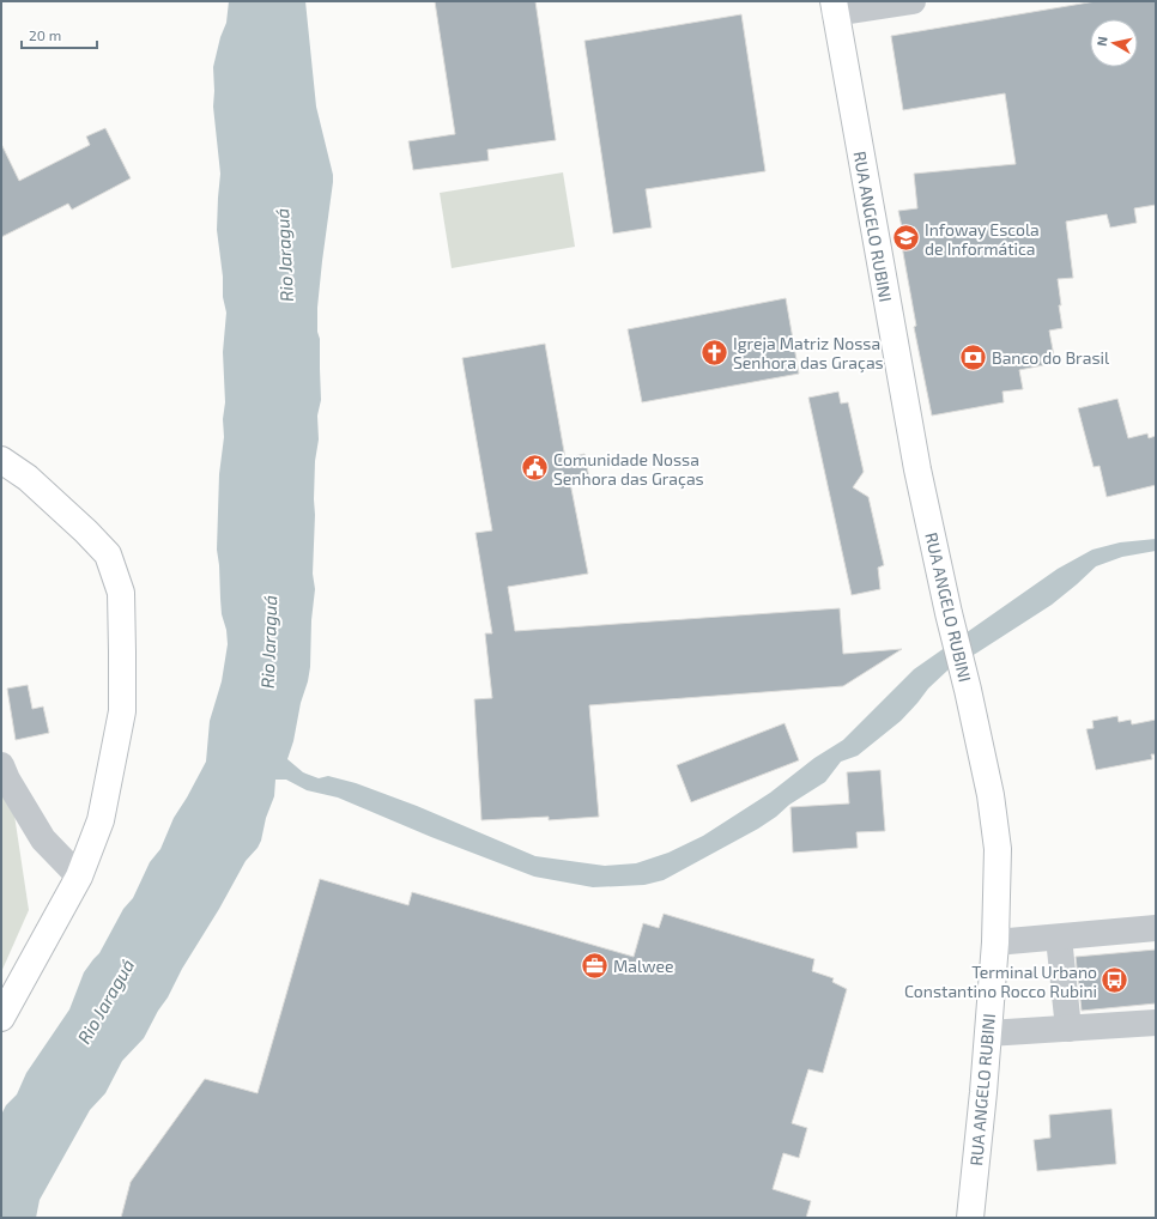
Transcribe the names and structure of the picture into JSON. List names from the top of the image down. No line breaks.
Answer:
{"streets":{"main road":["RUA ANGELO RUBINI"]},"water":["Rio Jaraguá"],"places":{"school or university":["Infoway Escola de Informática"],"church":["Igreja Matriz Nossa Senhora das Graças"],"bank":["Banco do Brasil"],"public building":["Comunidade Nossa Senhora das Graças"],"office":["Malwee"],"bus stop":["Terminal Urbano Constantino Rocco Rubini"]},"scale_bar":"20 m","north":"left"}
